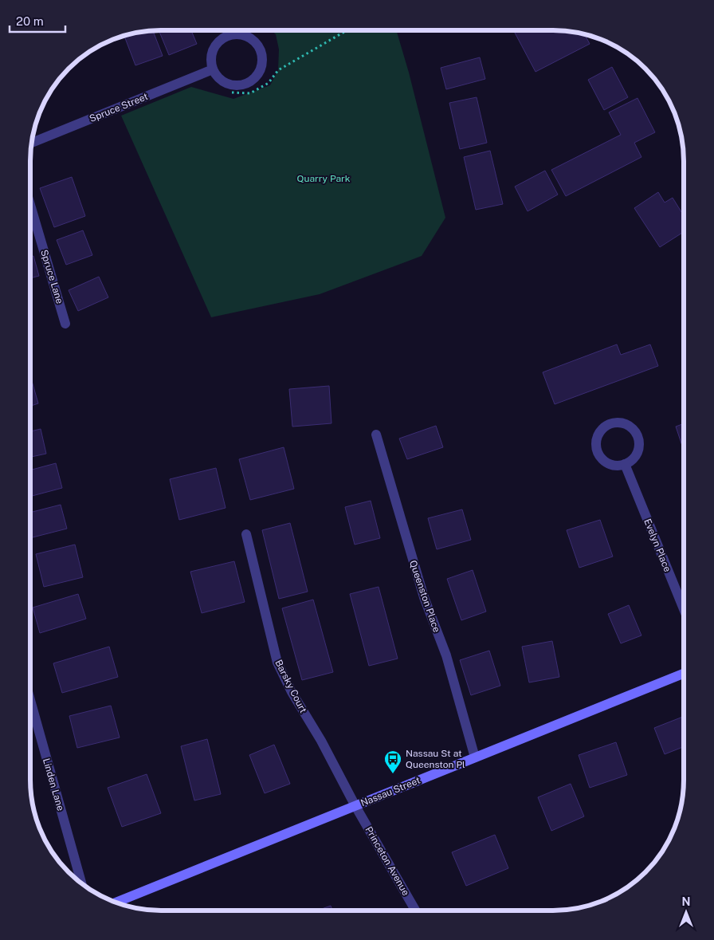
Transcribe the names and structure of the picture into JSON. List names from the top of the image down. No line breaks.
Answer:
{"streets":{"main road":["Nassau Street"],"street":["Spruce Street","Spruce Lane","Evelyn Place","Queenston Place","Barsky Court","Linden Lane","Princeton Avenue"]},"crossings":[["Queenston Place","Nassau Street"],["Barsky Court","Nassau Street"],["Barsky Court","Princeton Avenue"],["Nassau Street","Princeton Avenue"]],"parks":["Quarry Park"],"places":{"bus stop":["Nassau St at Queenston Pl"]},"scale_bar":"20 m","north":"top"}
